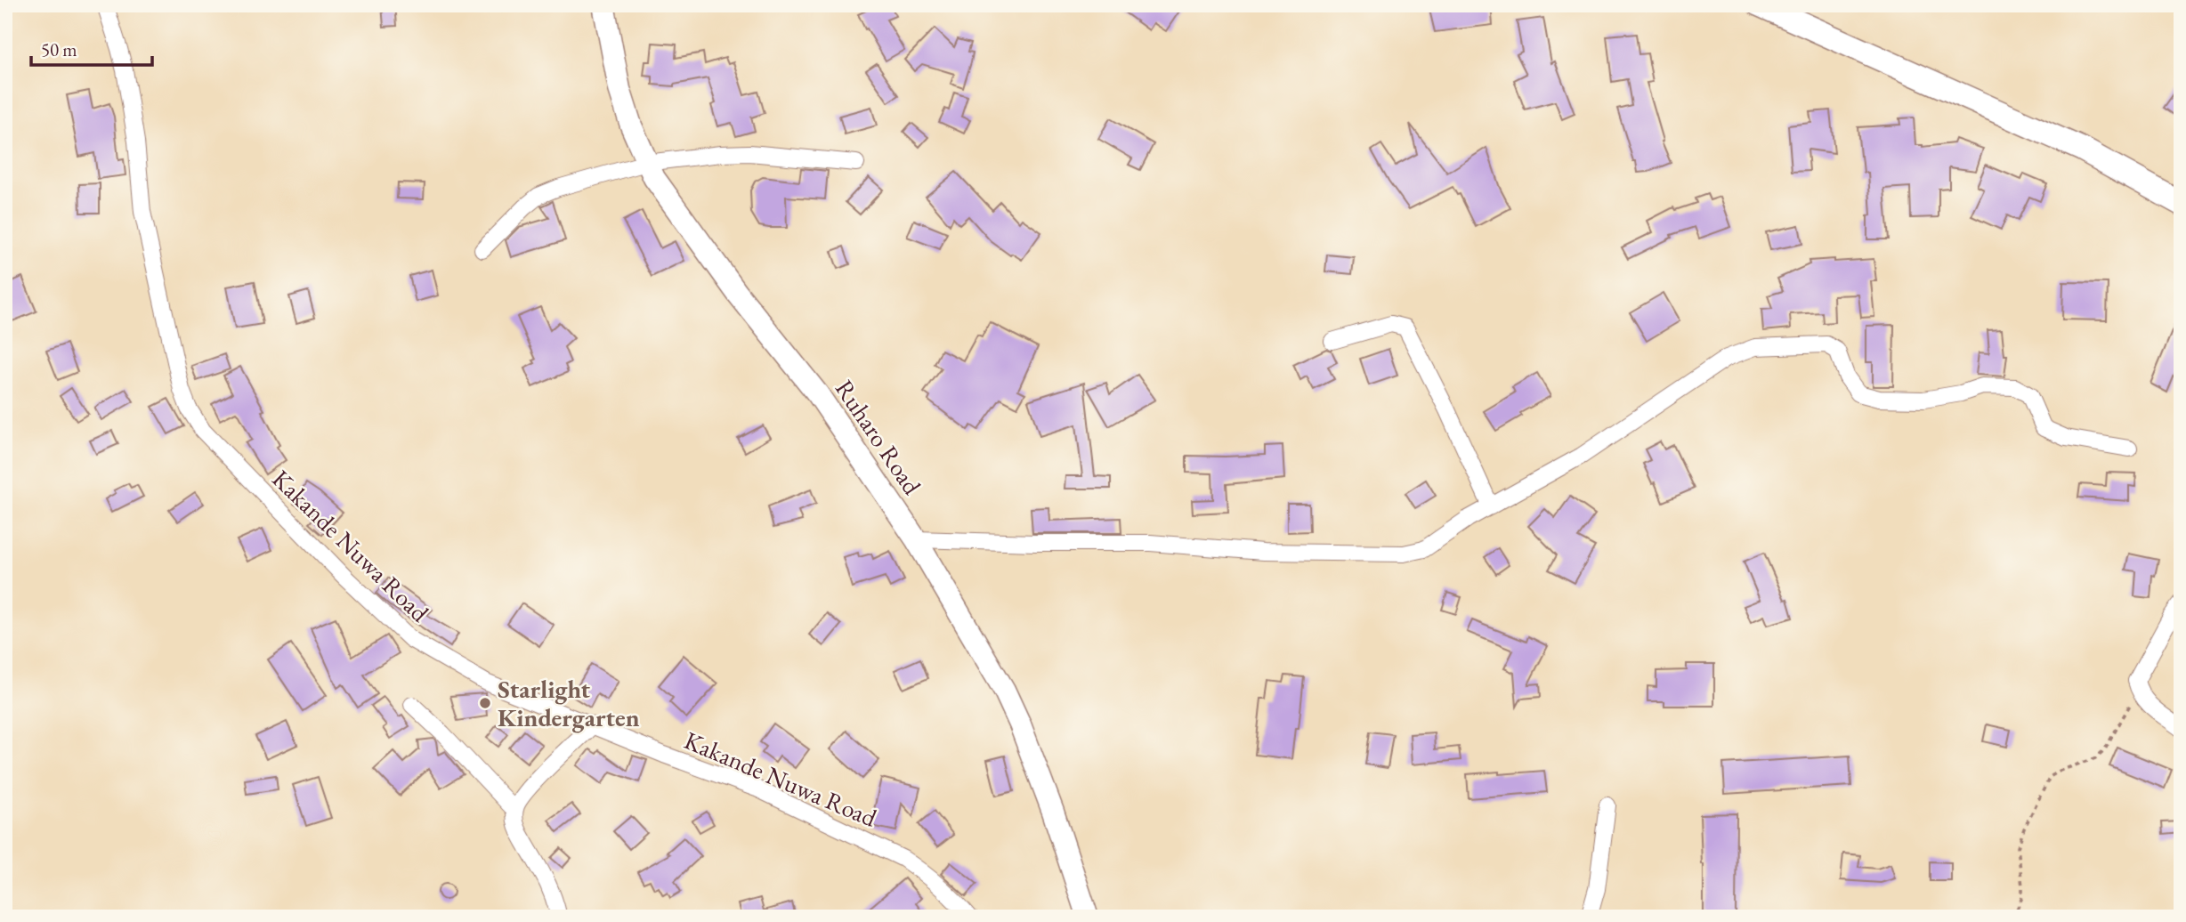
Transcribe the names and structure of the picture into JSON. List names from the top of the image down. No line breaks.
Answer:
{"streets":{"street":["Ruharo Road","Kakande Nuwa Road"]},"places":["Starlight Kindergarten"],"scale_bar":"50 m"}
